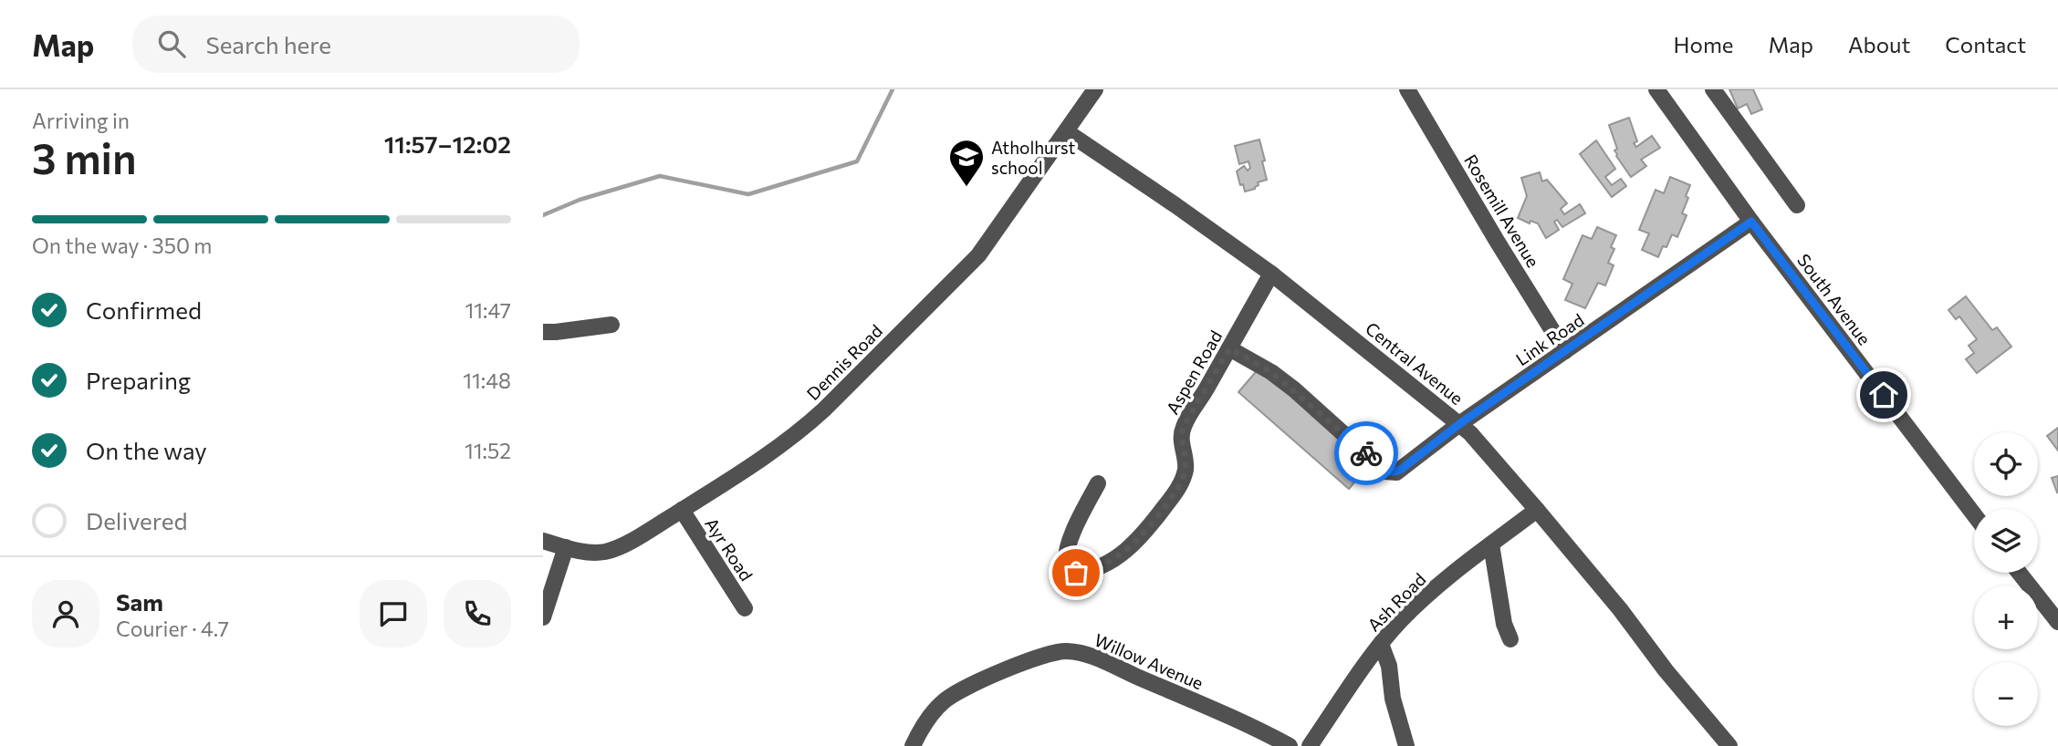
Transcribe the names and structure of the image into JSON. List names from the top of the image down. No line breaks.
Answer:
{"streets":{"street":["Rosemill Avenue","South Avenue","Link Road","Dennis Road","Central Avenue","Aspen Road","Ayr Road","Ash Road","Willow Avenue"]},"crossings":[["Rosemill Avenue","Link Road"],["South Avenue","Link Road"],["Link Road","Central Avenue"],["Link Road","Aspen Road"],["Dennis Road","Central Avenue"],["Dennis Road","Ayr Road"],["Central Avenue","Aspen Road"],["Central Avenue","Ash Road"]],"places":{"school or university":["Atholhurst school"]},"page":{"header":"Map","search":"Search here","nav":["Home","Map","About","Contact"],"heading":["3 min","Arriving in","11:57–12:02"],"panel":["Sam","Courier · 4.7"],"bar":"On the way · 350 m","list":[["Confirmed","11:47"],["Preparing","11:48"],["On the way","11:52"],"Delivered"],"map_buttons":["+","−"]}}
